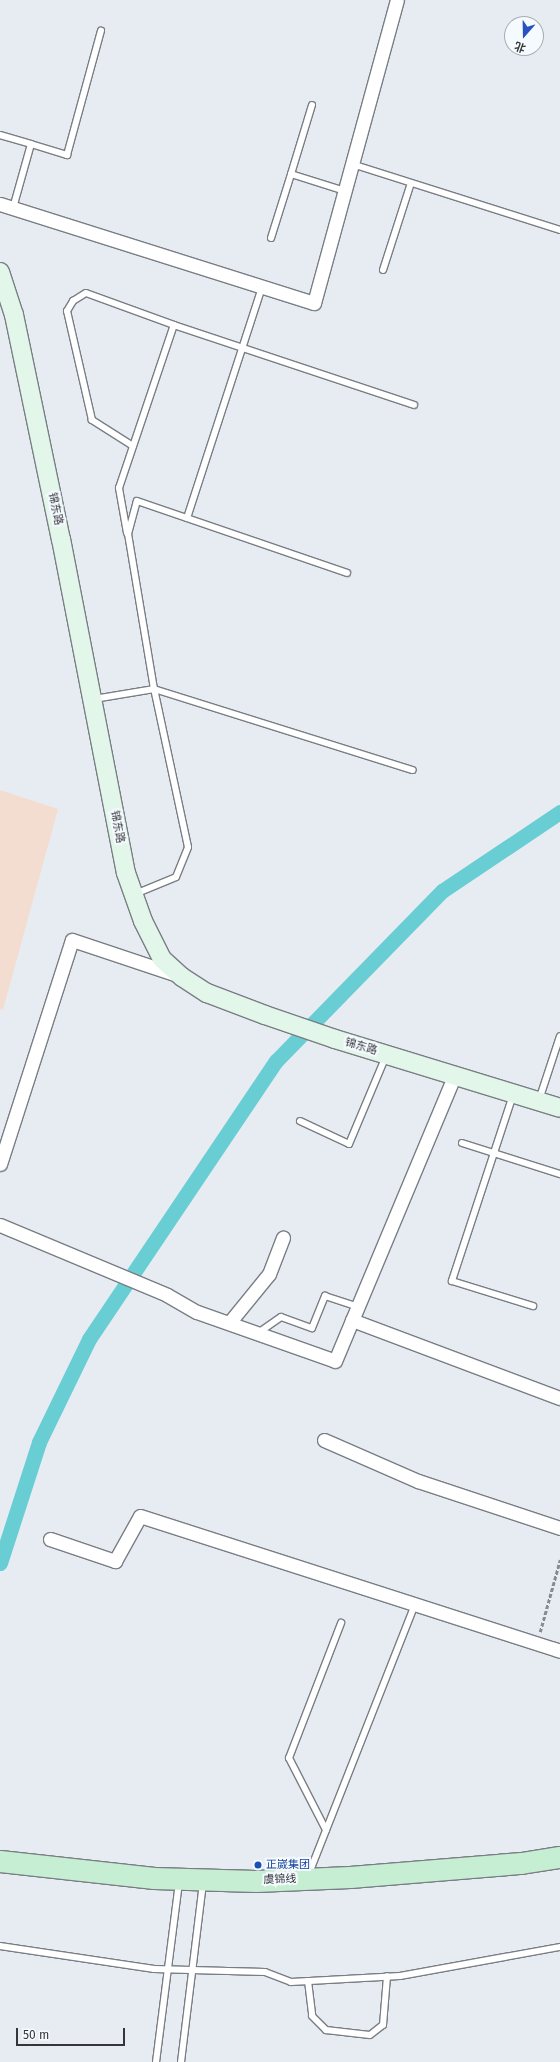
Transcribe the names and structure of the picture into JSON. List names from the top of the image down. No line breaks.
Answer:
{"streets":{"main road":["锦东路","虞锦线"]},"places":["正崴集团"],"scale_bar":"50 m","north":"bottom"}
